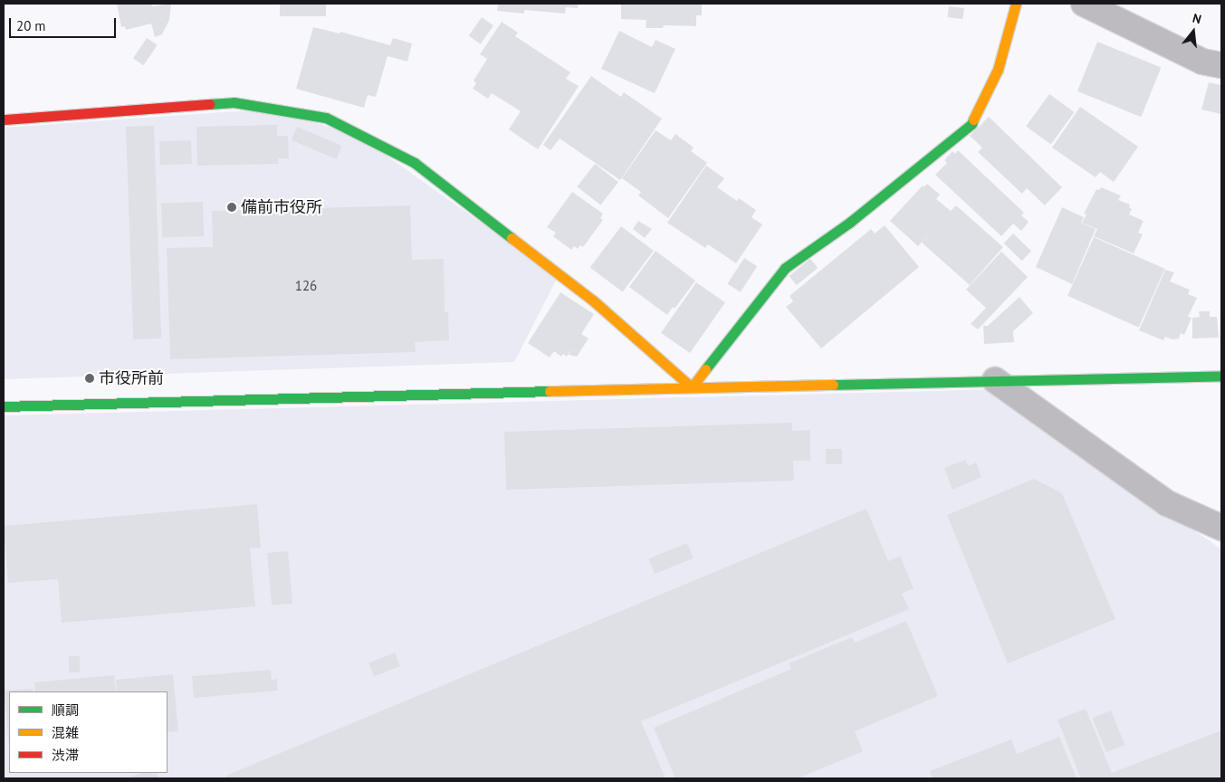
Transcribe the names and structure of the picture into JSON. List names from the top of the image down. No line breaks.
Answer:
{"places":["備前市役所","市役所前"],"house_numbers":["126"],"legend":["順調","混雑","渋滞"],"scale_bar":"20 m","north":"top"}
